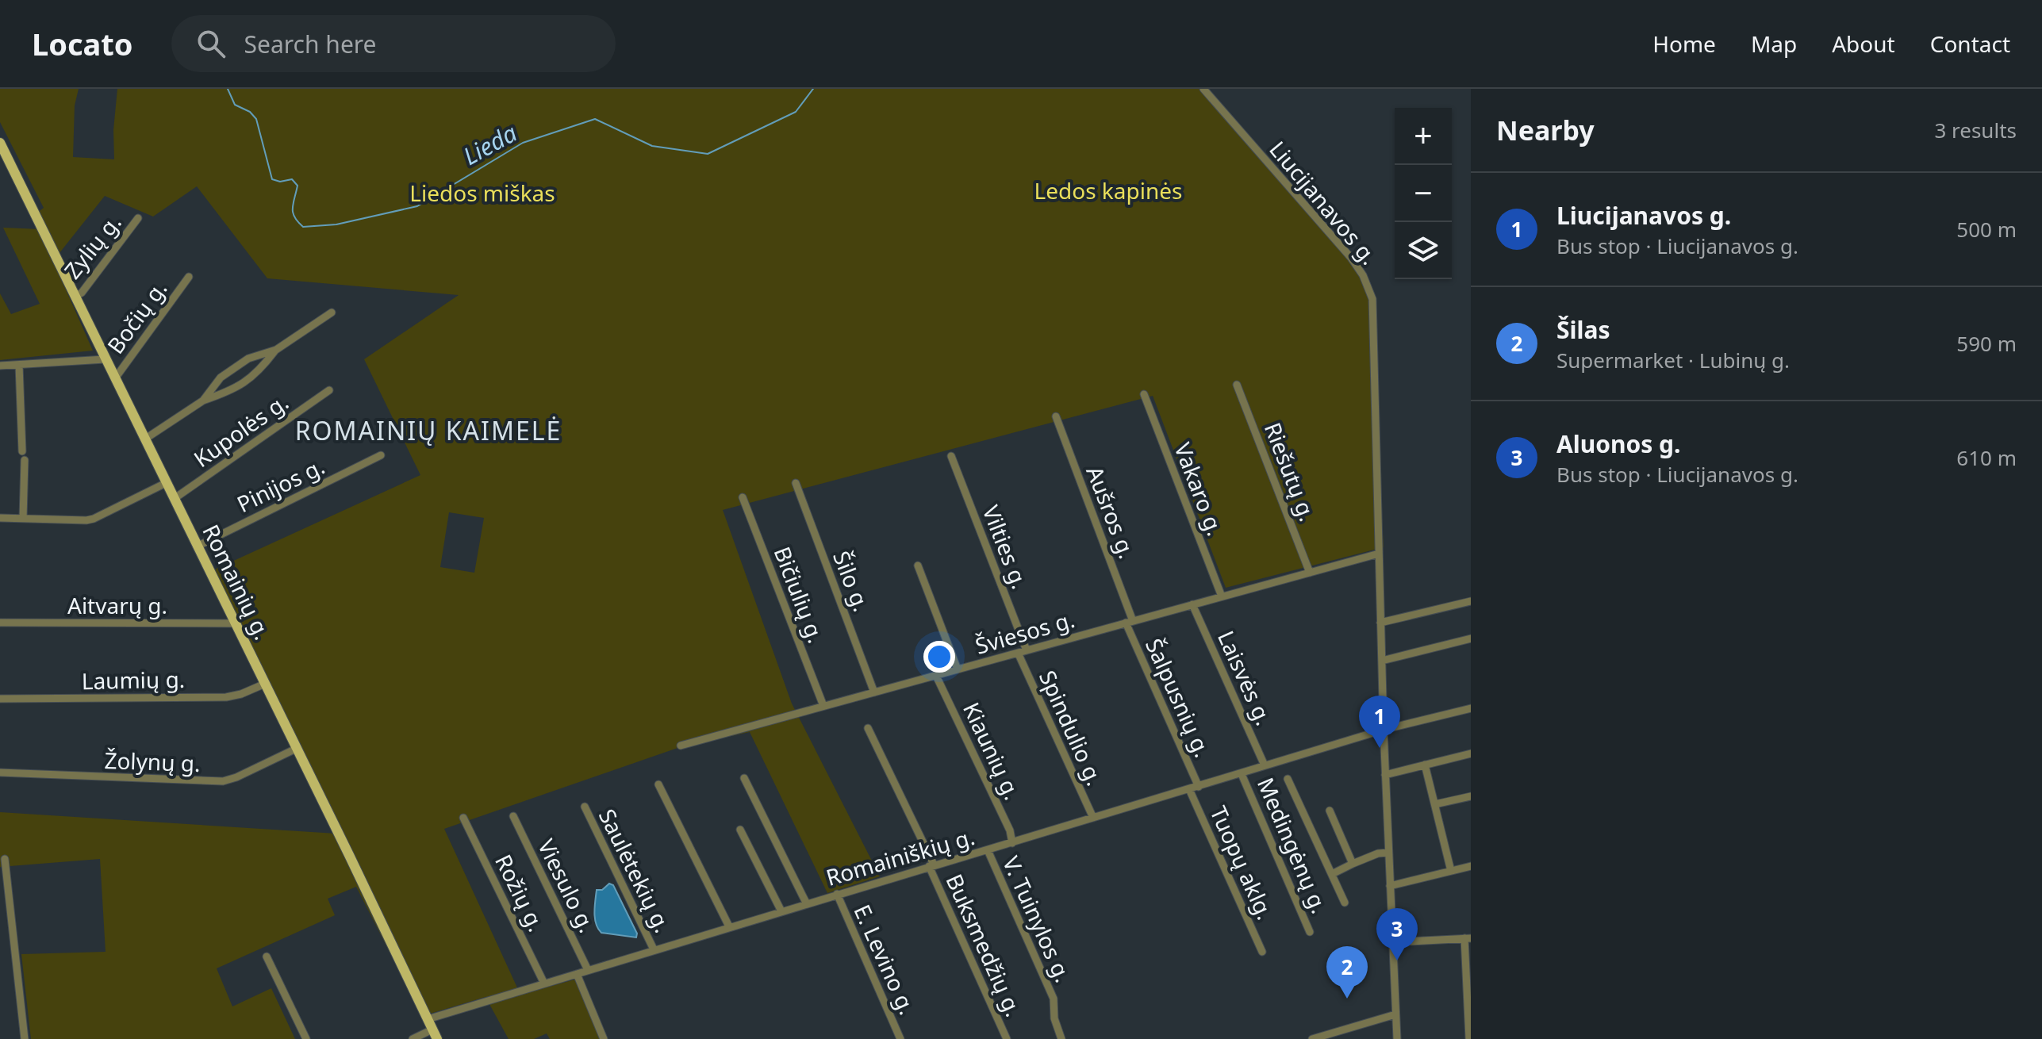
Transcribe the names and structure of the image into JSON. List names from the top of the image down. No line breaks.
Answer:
{"streets":{"main road":["Romainių g."],"street":["Liucijanavos g.","Zylių g.","Bočių g.","Kupolės g.","Riešutų g.","Pinijos g.","Vakaro g.","Aušros g.","Vilties g.","Šilo g.","Bičiulių g.","Aitvarų g.","Šviesos g.","Laisvės g.","Laumių g.","Šalpusnių g.","Spindulio g.","Kiaunių g.","Žolynų g.","Medingėnų g.","Romainiškių g.","Tuopų aklg.","Saulėtekių g.","Viesulo g.","Rožių g.","V. Tuinylos g.","Buksmedžių g.","E. Levino g."]},"crossings":[["Liucijanavos g.","Šviesos g."],["Liucijanavos g.","Romainiškių g."],["Zylių g.","Romainių g."],["Bočių g.","Romainių g."],["Kupolės g.","Romainių g."],["Riešutų g.","Šviesos g."],["Pinijos g.","Romainių g."],["Vakaro g.","Šviesos g."],["Aušros g.","Šviesos g."],["Aušros g.","Šalpusnių g."],["Vilties g.","Šviesos g."],["Šilo g.","Šviesos g."],["Romainių g.","Aitvarų g."],["Romainių g.","Laumių g."],["Romainių g.","Žolynų g."],["Romainių g.","Romainiškių g."],["Bičiulių g.","Šviesos g."],["Šviesos g.","Laisvės g."],["Šviesos g.","Šalpusnių g."],["Šviesos g.","Spindulio g."],["Šviesos g.","Kiaunių g."],["Laisvės g.","Romainiškių g."],["Šalpusnių g.","Romainiškių g."],["Spindulio g.","Romainiškių g."],["Kiaunių g.","Romainiškių g."],["Medingėnų g.","Romainiškių g."],["Romainiškių g.","Tuopų aklg."],["Romainiškių g.","Saulėtekių g."],["Romainiškių g.","Viesulo g."],["Romainiškių g.","Rožių g."],["Romainiškių g.","V. Tuinylos g."],["Romainiškių g.","Buksmedžių g."],["Romainiškių g.","E. Levino g."]],"districts":["ROMAINIŲ KAIMELĖ"],"water":["Lieda"],"parks":["Ledos kapinės","Liedos miškas"],"page":{"header":"Locato","search":"Search here","nav":["Home","Map","About","Contact"],"heading":["Nearby","3 results"],"map_buttons":["+","−"],"list":[{"mark":"1","name":"Liucijanavos g.","note":"Bus stop · Liucijanavos g.","value":"500 m"},{"mark":"2","name":"Šilas","note":"Supermarket · Lubinų g.","value":"590 m"},{"mark":"3","name":"Aluonos g.","note":"Bus stop · Liucijanavos g.","value":"610 m"}],"pins":["1","3","2"]}}
